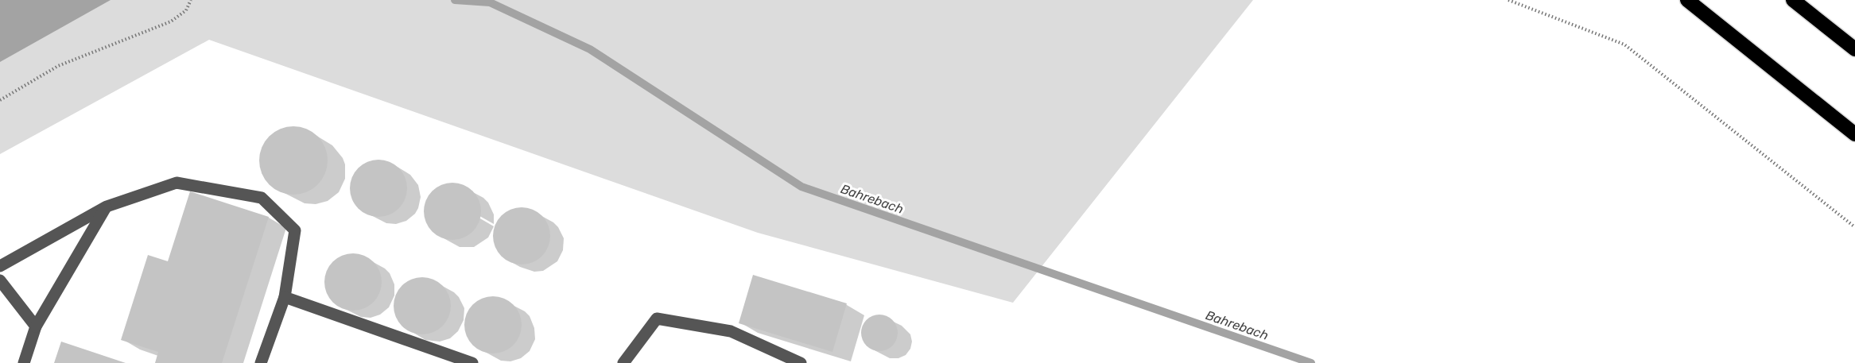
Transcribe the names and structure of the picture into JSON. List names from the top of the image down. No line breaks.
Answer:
{"water":["Bahrebach"]}
